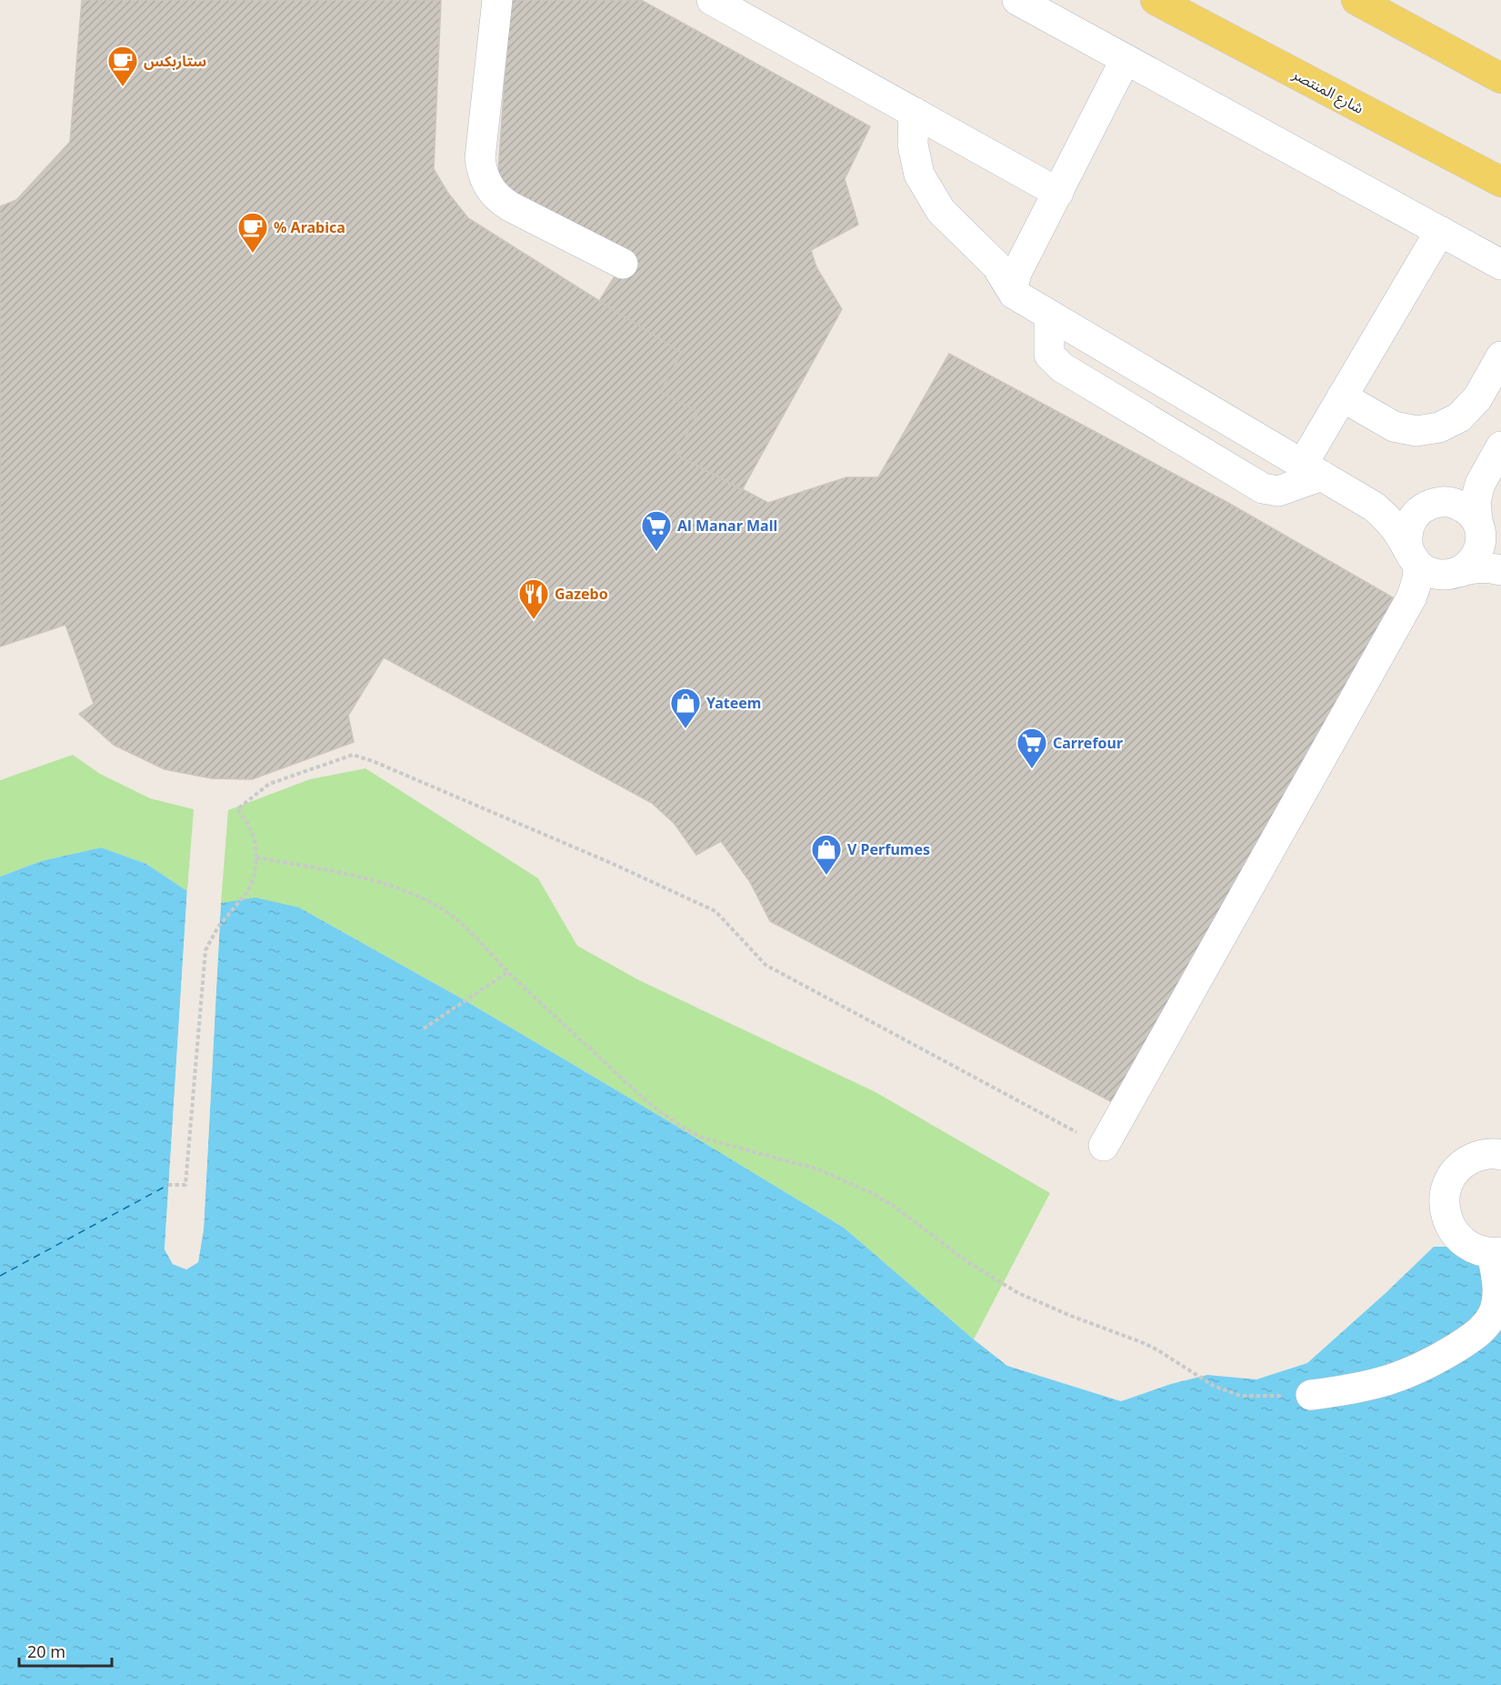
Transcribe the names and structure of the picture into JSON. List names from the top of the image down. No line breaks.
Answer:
{"streets":{"main road":["شارع المنتصر"]},"places":{"cafe":["ستاربكس","% Arabica"],"supermarket":["Al Manar Mall","Carrefour"],"restaurant":["Gazebo"],"shop":["Yateem","V Perfumes"]},"scale_bar":"20 m"}
